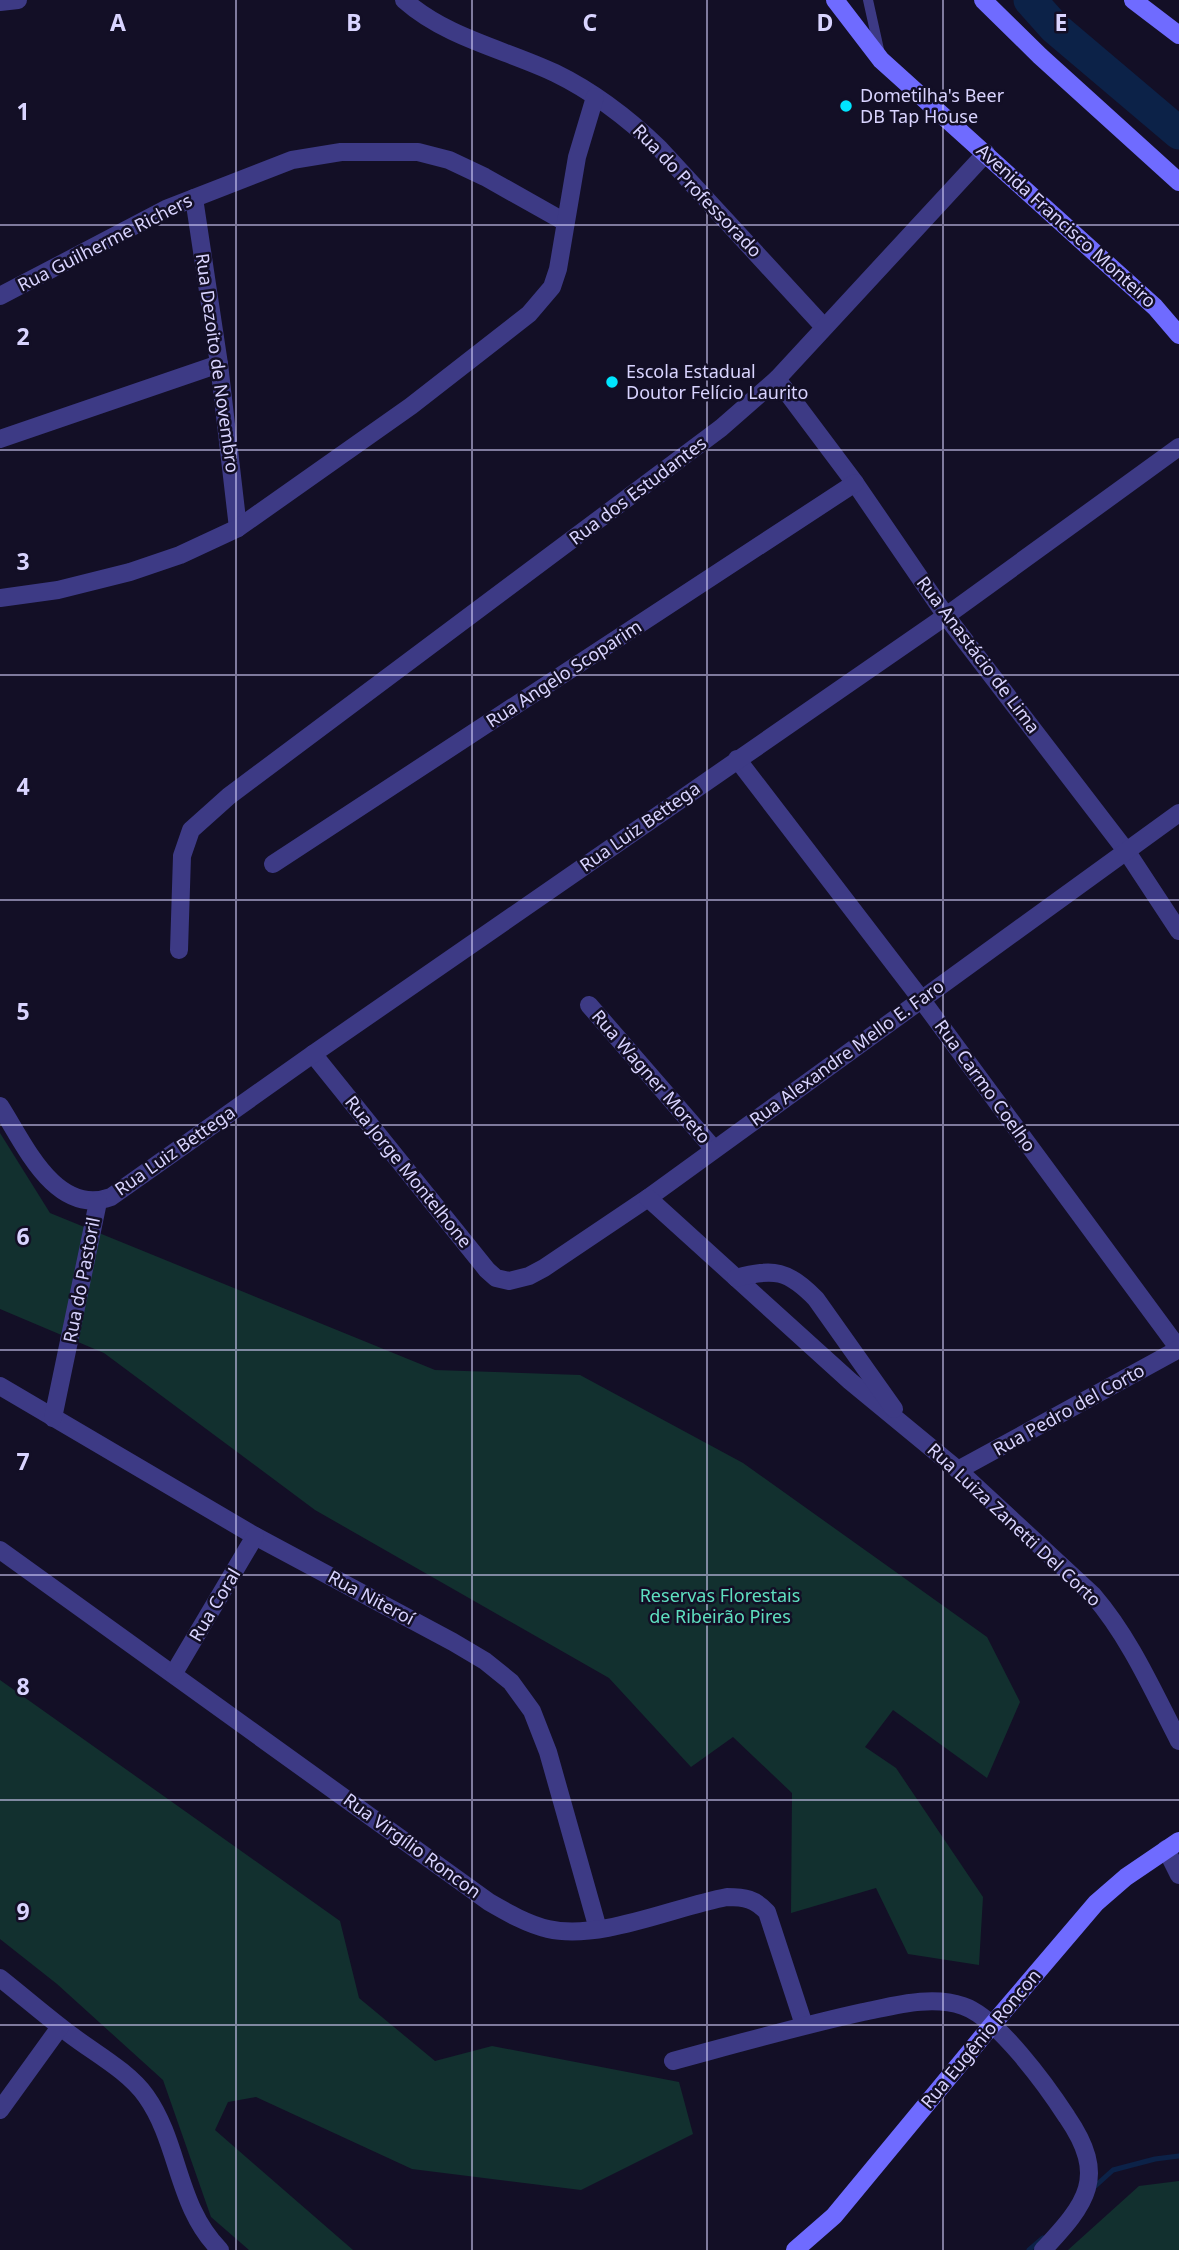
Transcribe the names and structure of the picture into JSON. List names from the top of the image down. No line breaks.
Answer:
{"streets":{"main road":["Avenida Francisco Monteiro","Rua Eugênio Roncon"],"street":["Rua do Professorado","Rua Guilherme Richers","Rua Dezoito de Novembro","Rua dos Estudantes","Rua Anastácio de Lima","Rua Angelo Scoparim","Rua Luiz Bettega","Rua Alexandre Mello E. Faro","Rua Wagner Moreto","Rua Carmo Coelho","Rua Jorge Montelhone","Rua do Pastoril","Rua Pedro del Corto","Rua Luiza Zanetti Del Corto","Rua Niteroí","Rua Coral","Rua Virgílio Roncon"]},"crossings":[["Rua do Professorado","Rua dos Estudantes"],["Avenida Francisco Monteiro","Rua dos Estudantes"],["Rua Guilherme Richers","Rua Dezoito de Novembro"],["Rua dos Estudantes","Rua Anastácio de Lima"],["Rua Anastácio de Lima","Rua Angelo Scoparim"],["Rua Anastácio de Lima","Rua Luiz Bettega"],["Rua Anastácio de Lima","Rua Alexandre Mello E. Faro"],["Rua Luiz Bettega","Rua Carmo Coelho"],["Rua Luiz Bettega","Rua Jorge Montelhone"],["Rua Luiz Bettega","Rua do Pastoril"],["Rua Alexandre Mello E. Faro","Rua Wagner Moreto"],["Rua Alexandre Mello E. Faro","Rua Carmo Coelho"],["Rua Alexandre Mello E. Faro","Rua Jorge Montelhone"],["Rua Alexandre Mello E. Faro","Rua Luiza Zanetti Del Corto"],["Rua Carmo Coelho","Rua Pedro del Corto"],["Rua do Pastoril","Rua Niteroí"],["Rua Pedro del Corto","Rua Luiza Zanetti Del Corto"],["Rua Niteroí","Rua Coral"],["Rua Niteroí","Rua Virgílio Roncon"],["Rua Coral","Rua Virgílio Roncon"]],"parks":["Reservas Florestais de Ribeirão Pires"],"places":["Dometilha's Beer DB Tap House","Escola Estadual Doutor Felício Laurito"],"grid":{"columns":["A","B","C","D","E"],"rows":["1","2","3","4","5","6","7","8","9"]}}
